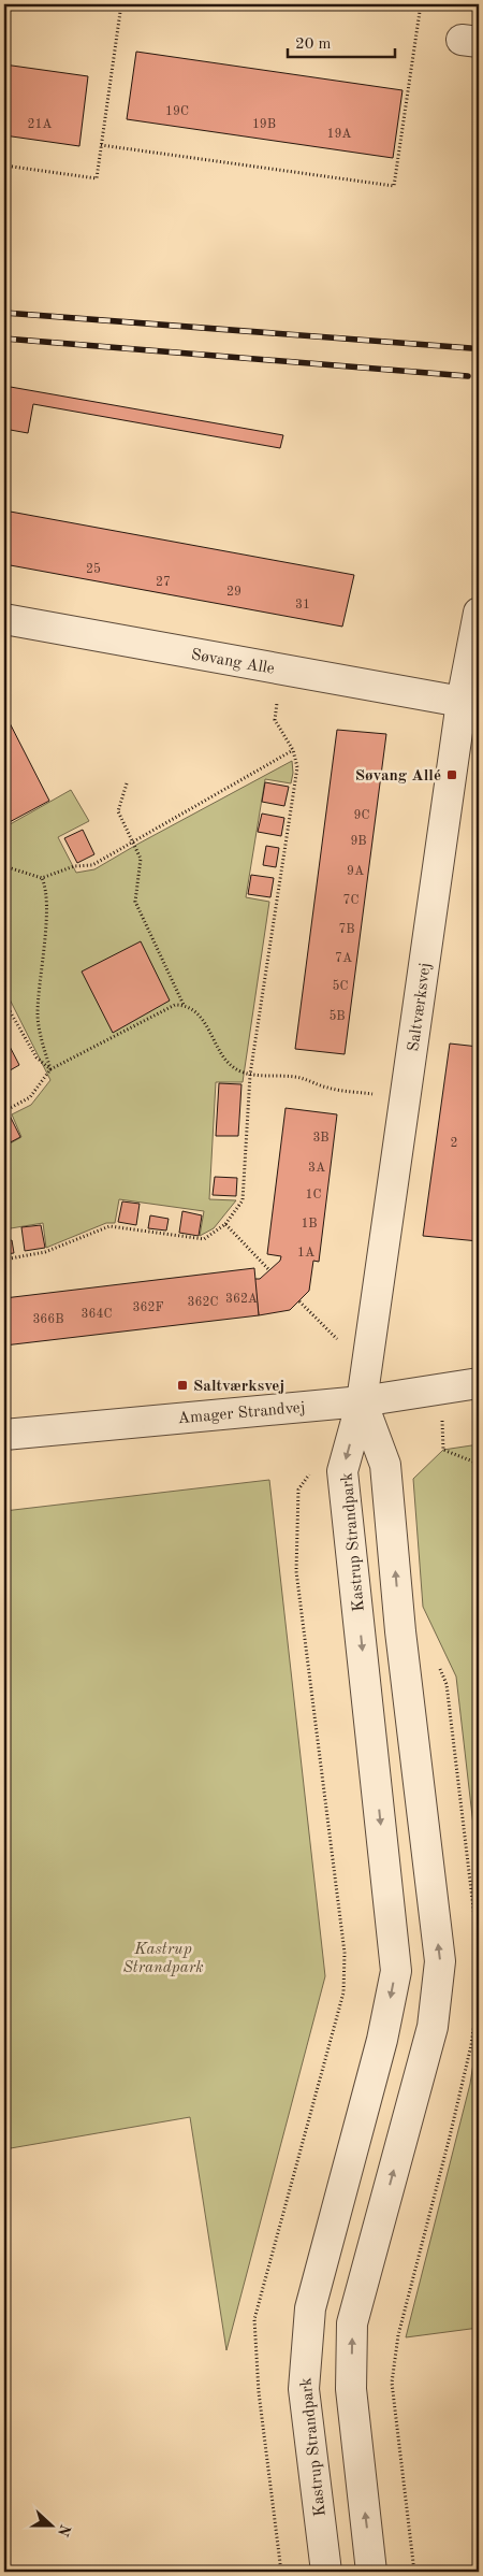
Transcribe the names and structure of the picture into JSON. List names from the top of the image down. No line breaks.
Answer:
{"streets":{"street":["Søvang Alle","Saltværksvej","Amager Strandvej","Kastrup Strandpark"]},"crossings":[["Søvang Alle","Saltværksvej"],["Saltværksvej","Amager Strandvej"],["Saltværksvej","Kastrup Strandpark"],["Amager Strandvej","Kastrup Strandpark"]],"parks":["Kastrup Strandpark"],"places":{"transit":["Søvang Allé","Saltværksvej"]},"house_numbers":["19C","21A","19B","19A","25","27","29","31","9C","9B","9A","7C","7B","7A","5C","5B","3B","2","3A","1C","1B","1A","362A","362C","362F","364C","366B"],"scale_bar":"20 m","north":"right"}
